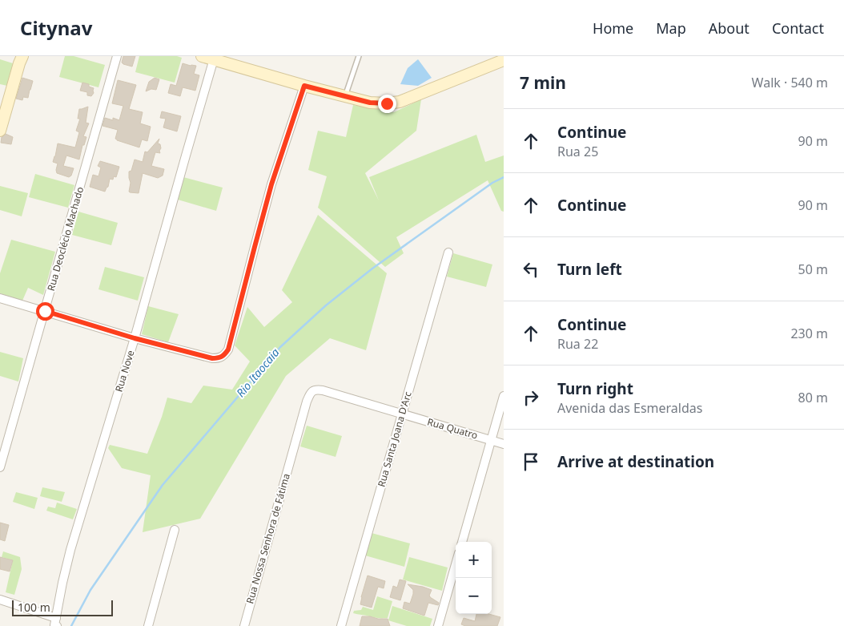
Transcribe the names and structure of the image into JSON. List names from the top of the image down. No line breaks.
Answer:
{"streets":{"street":["Rua Deoclécio Machado","Rua Nove","Rua Quatro","Rua Santa Joana D'Arc","Rua Nossa Senhora de Fátima"]},"crossings":[["Rua Quatro","Rua Santa Joana D'Arc"],["Rua Quatro","Rua Nossa Senhora de Fátima"]],"water":["Rio Itaocaia"],"scale_bar":"100 m","page":{"header":"Citynav","nav":["Home","Map","About","Contact"],"heading":["7 min","Walk · 540 m"],"list":[["Continue","Rua 25","90 m"],["Continue","90 m"],["Turn left","50 m"],["Continue","Rua 22","230 m"],["Turn right","Avenida das Esmeraldas","80 m"],"Arrive at destination"],"map_buttons":["+","−"],"scale":"100 m"}}
